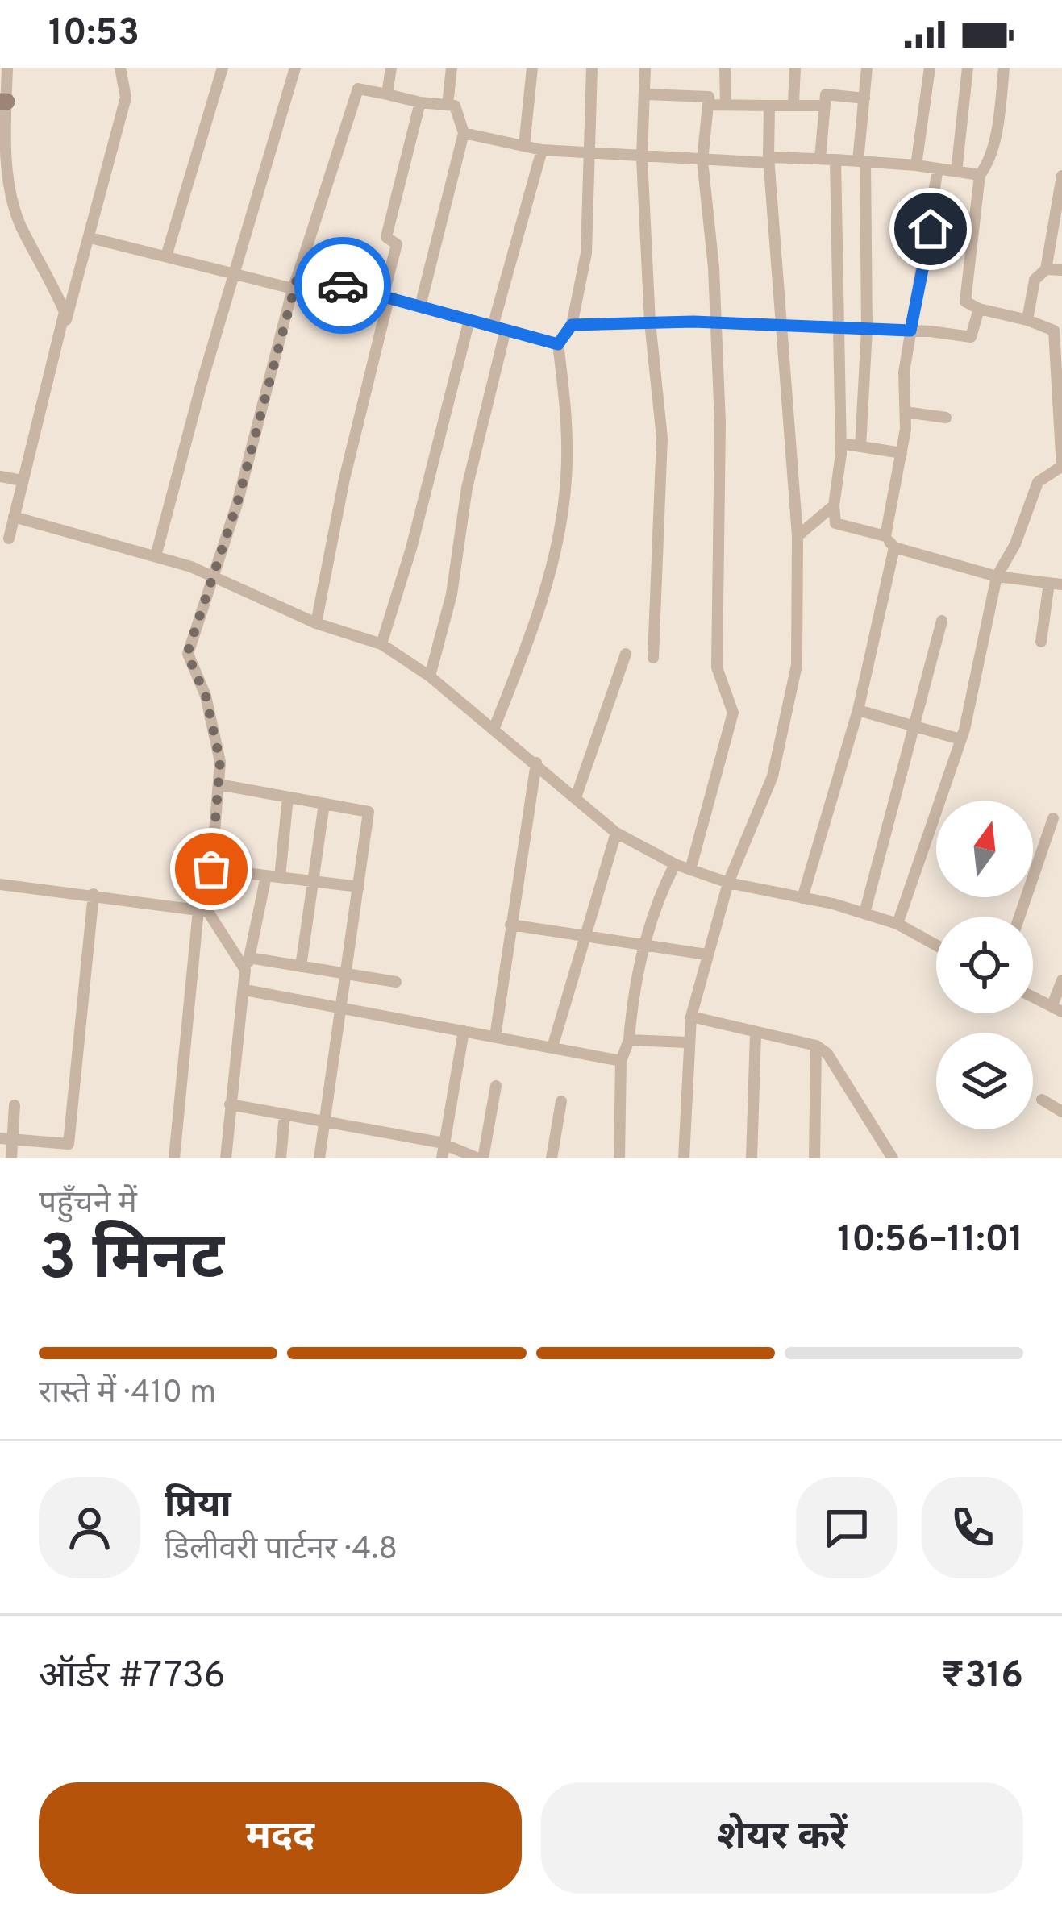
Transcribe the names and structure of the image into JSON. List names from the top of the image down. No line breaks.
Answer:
{"north":"top","page":{"status":"10:53","heading":["3 मिनट","पहुँचने में","10:56–11:01"],"panel":["प्रिया","डिलीवरी पार्टनर · 4.8","ऑर्डर #7736","₹316"],"bar":"रास्ते में · 410 m","buttons":["मदद","शेयर करें"]}}
